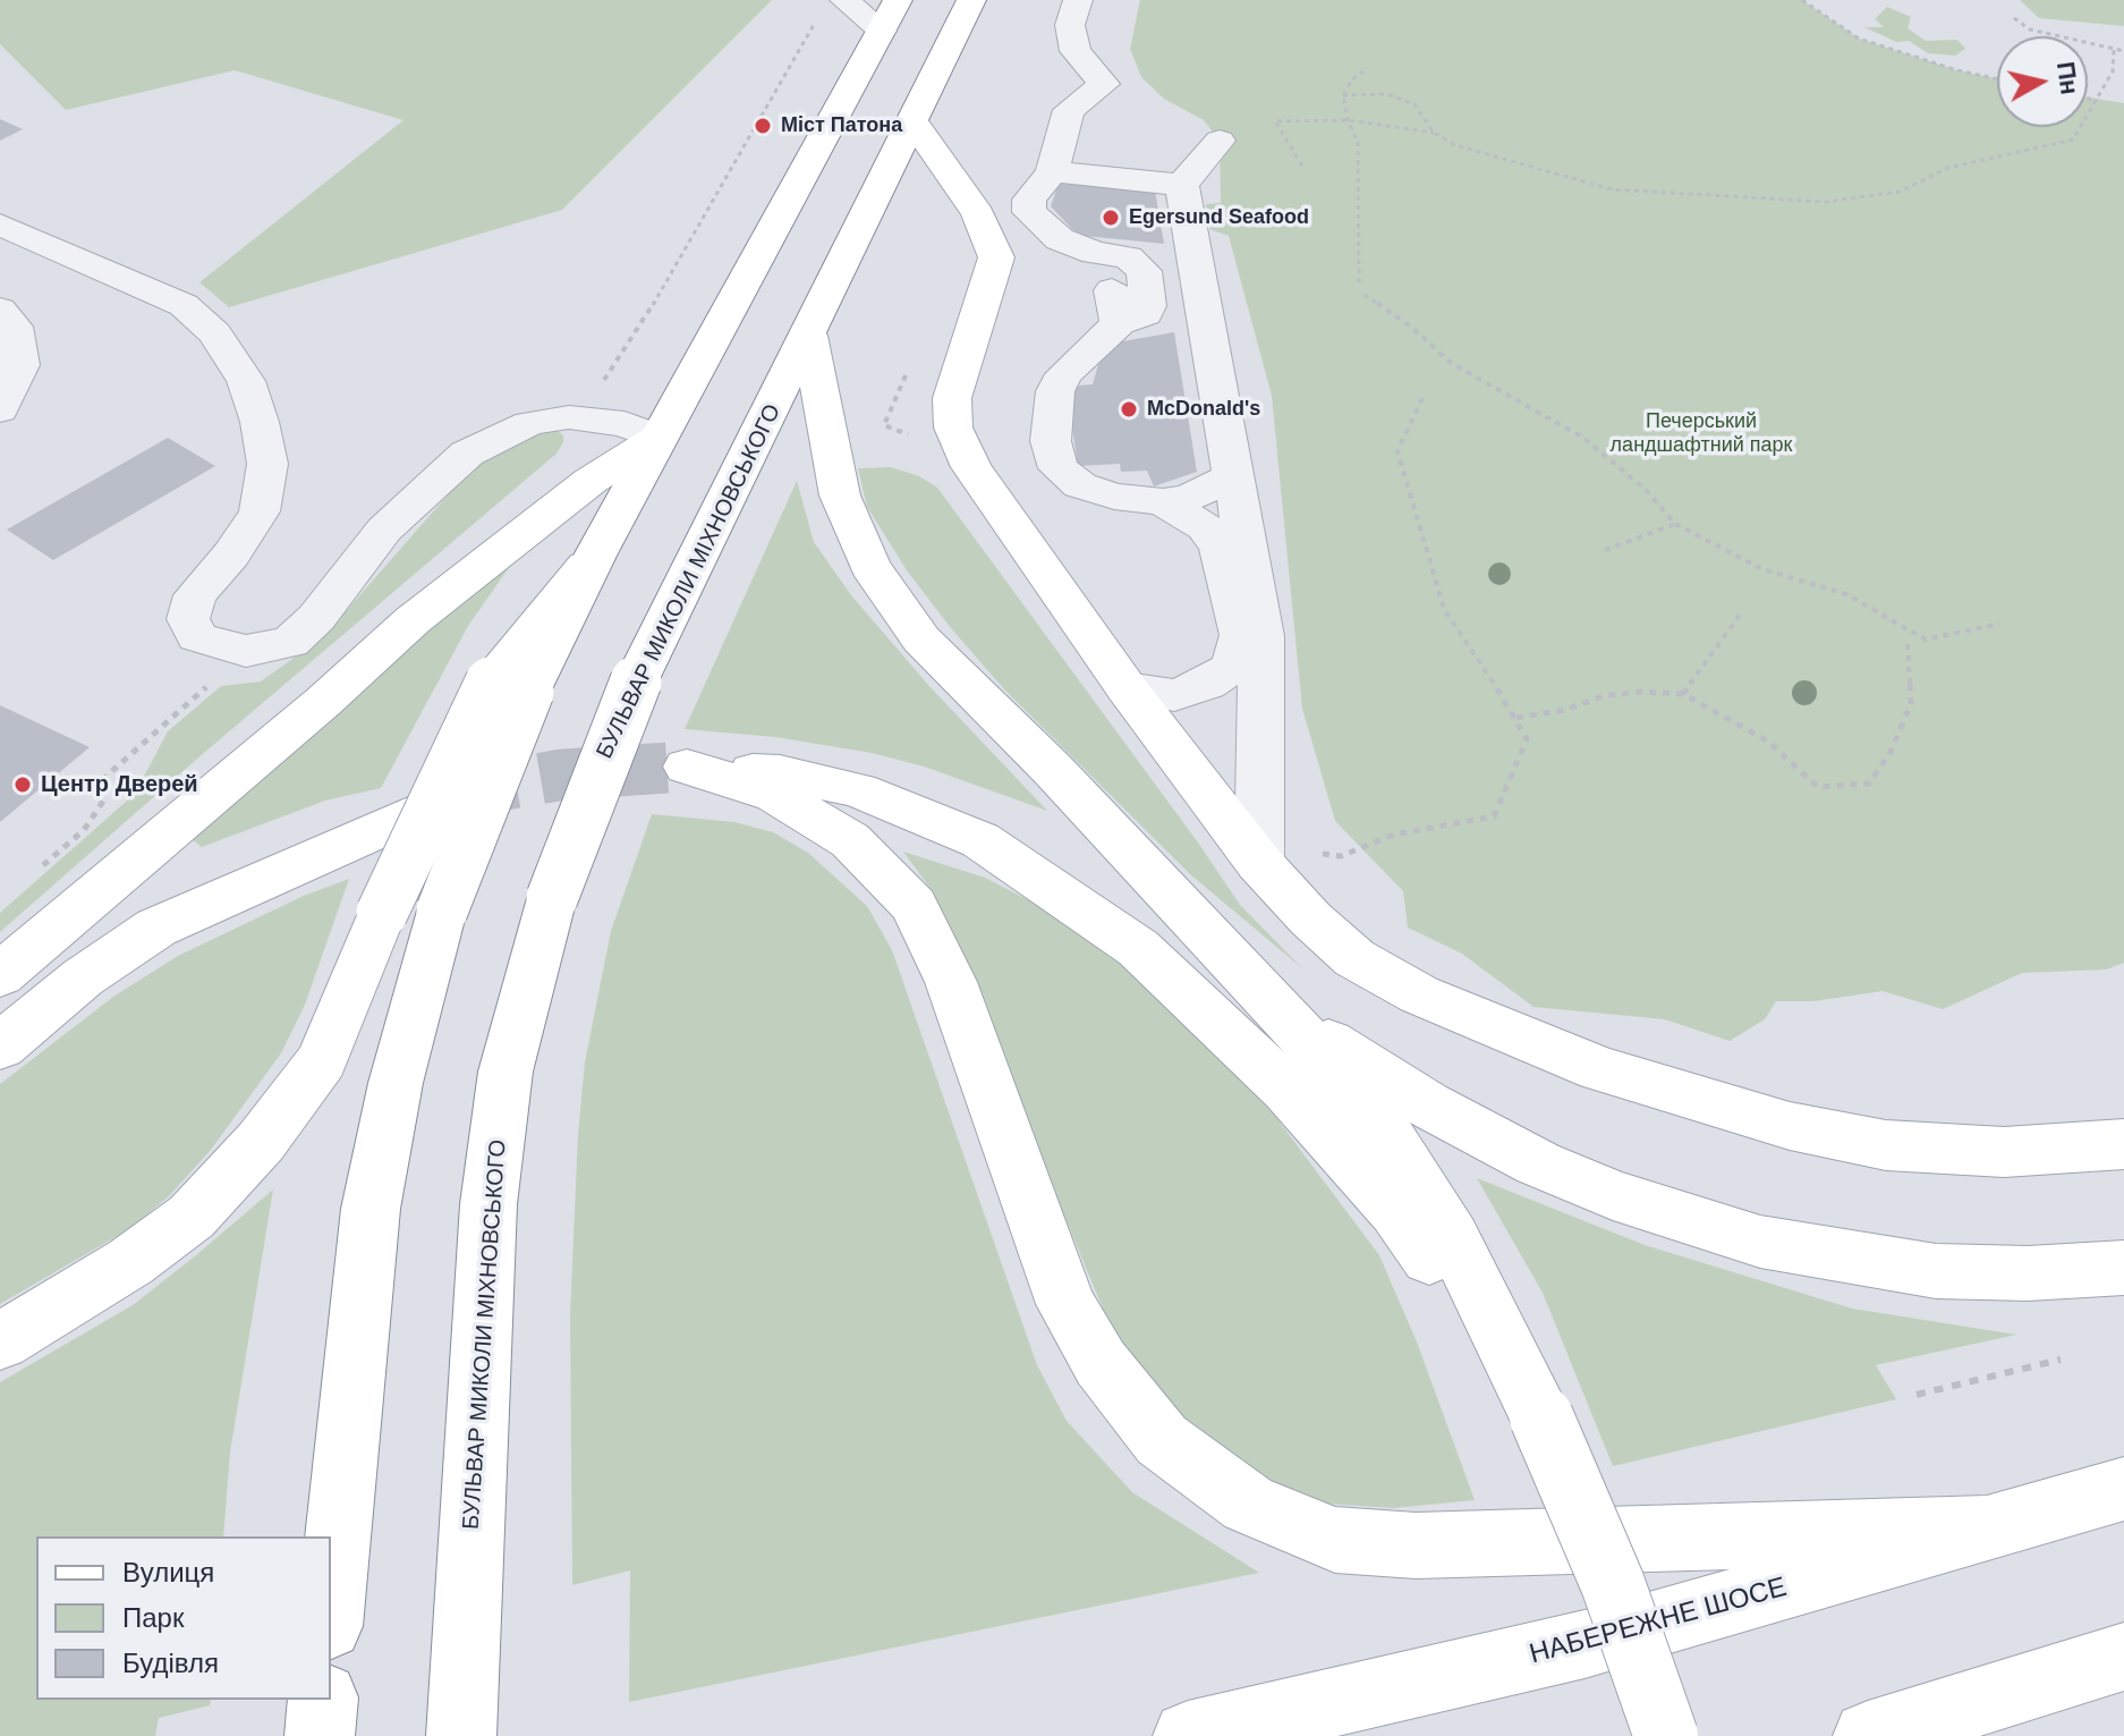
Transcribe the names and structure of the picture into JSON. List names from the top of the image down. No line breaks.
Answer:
{"streets":{"main road":["БУЛЬВАР МИКОЛИ МІХНОВСЬКОГО","НАБЕРЕЖНЕ ШОСЕ"]},"parks":["Печерський ландшафтний парк"],"places":["Міст Патона","Egersund Seafood","McDonald's","Центр Дверей"],"legend":["Вулиця","Парк","Будівля"],"north":"right"}
